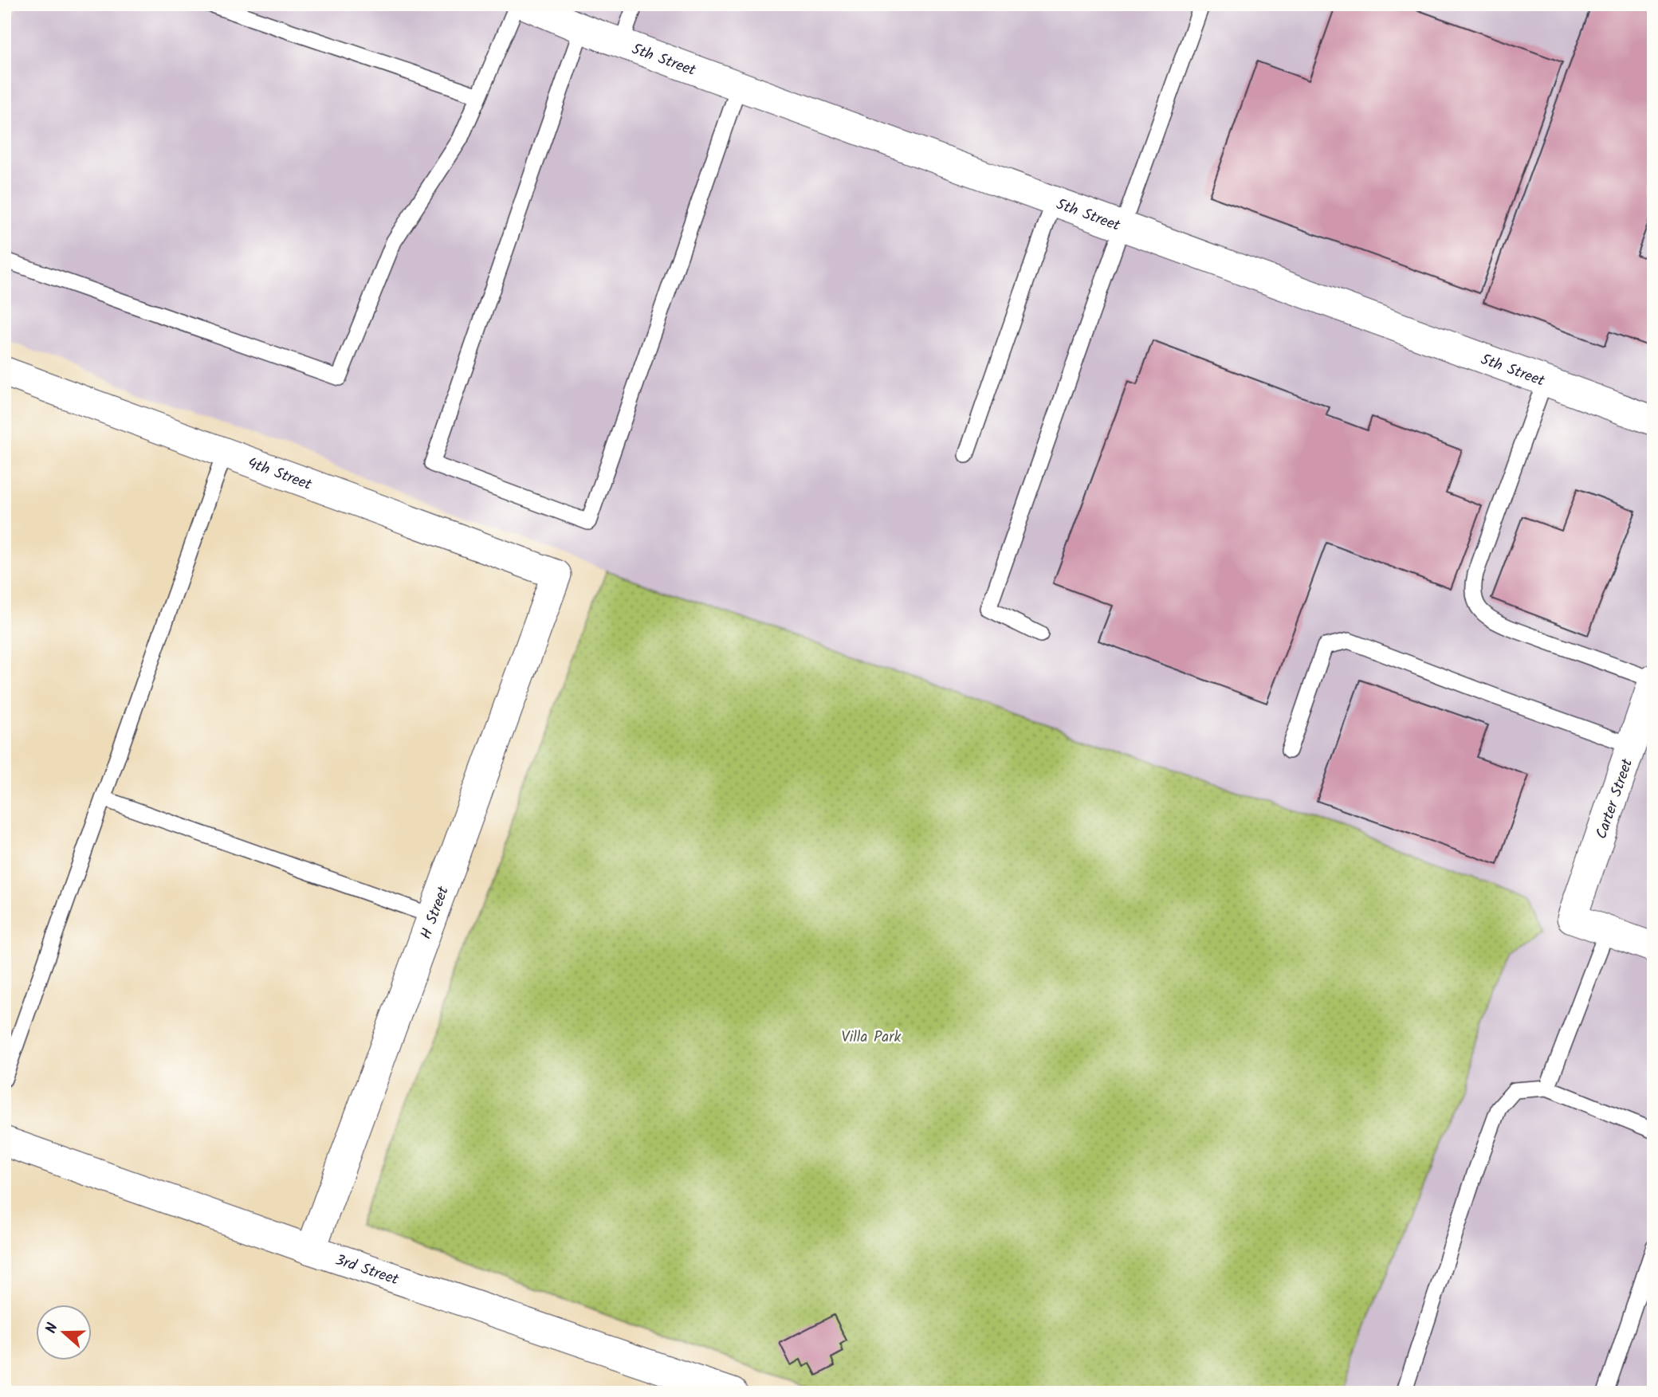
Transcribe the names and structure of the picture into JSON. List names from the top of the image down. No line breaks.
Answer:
{"streets":{"street":["5th Street","4th Street","Carter Street","H Street","3rd Street"]},"crossings":[["4th Street","H Street"],["H Street","3rd Street"]],"parks":["Villa Park"],"north":"left"}
